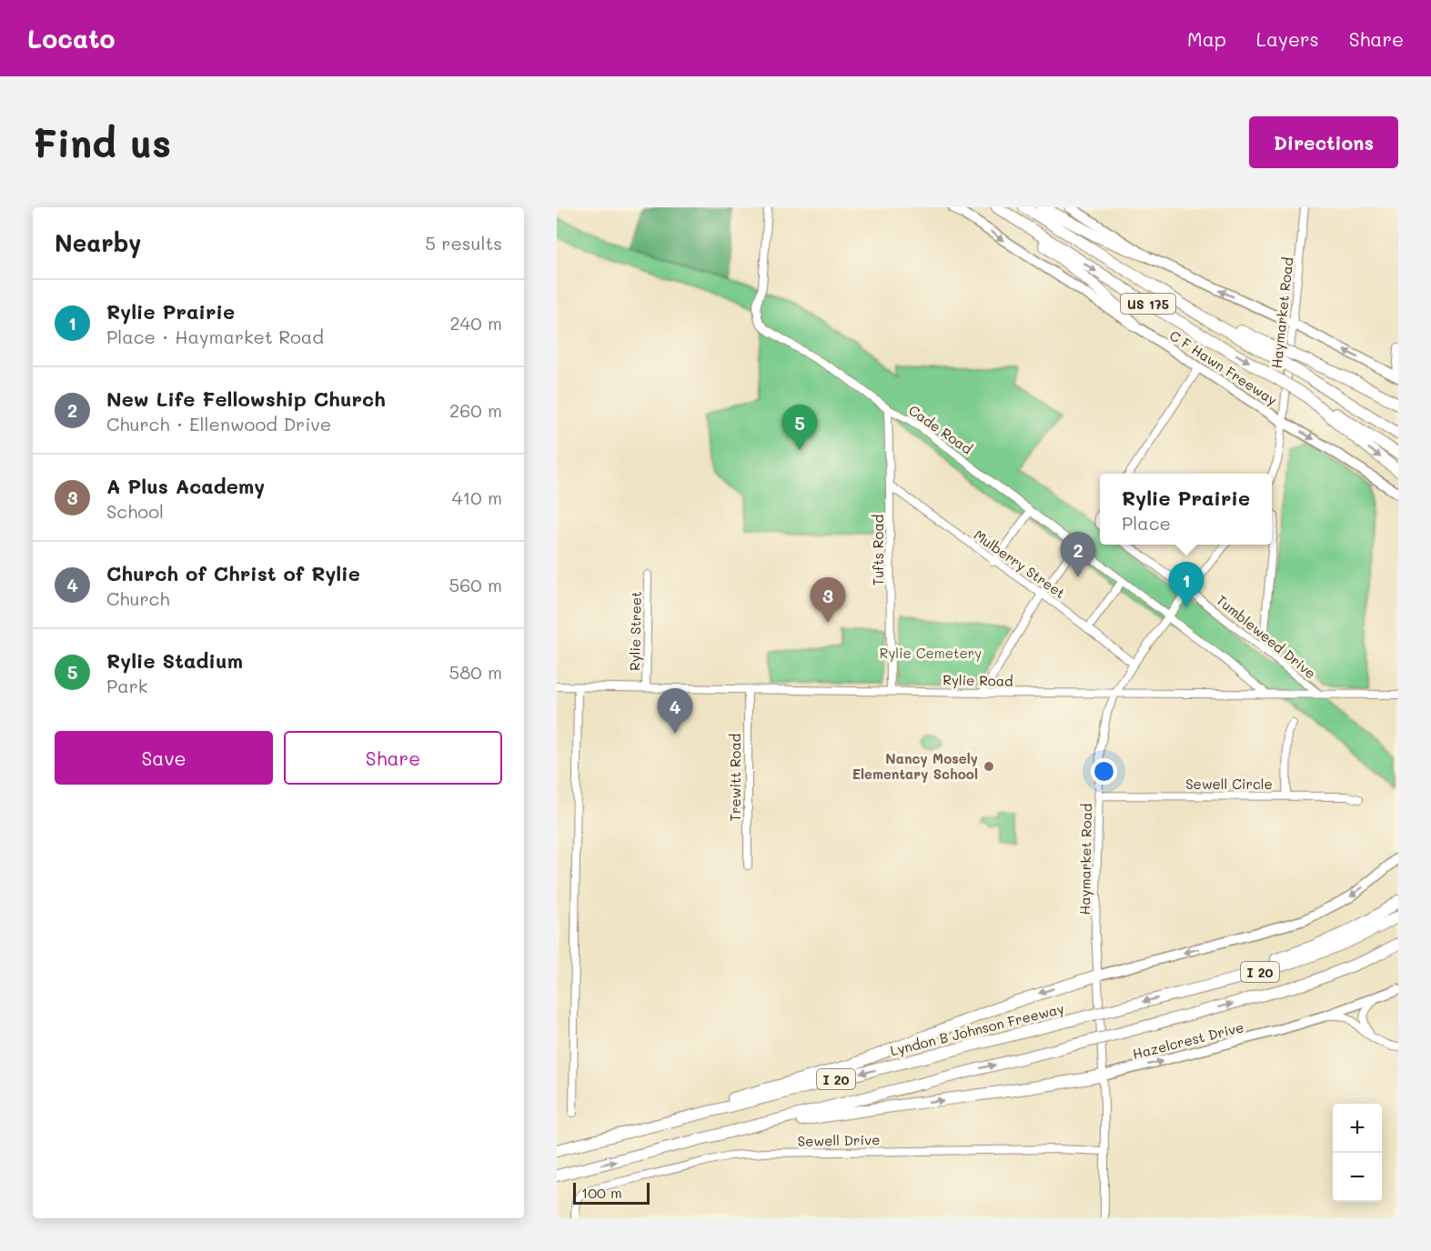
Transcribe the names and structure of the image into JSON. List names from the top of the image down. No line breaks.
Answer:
{"streets":{"highway":["US 175","C F Hawn Freeway","I 20","Lyndon B Johnson Freeway"],"main road":["Hazelcrest Drive"],"street":["Haymarket Road","Cade Road","Tufts Road","Mulberry Street","Rylie Street","Tumbleweed Drive","Rylie Road","Trewitt Road","Sewell Circle","Sewell Drive"]},"crossings":[["Haymarket Road","C F Hawn Freeway"],["Haymarket Road","Cade Road"],["Haymarket Road","Mulberry Street"],["Haymarket Road","Tumbleweed Drive"],["Haymarket Road","Rylie Road"],["Haymarket Road","Sewell Circle"],["Haymarket Road","Hazelcrest Drive"],["Haymarket Road","Sewell Drive"],["Cade Road","Tufts Road"],["Cade Road","Rylie Road"],["Tufts Road","Mulberry Street"],["Tufts Road","Rylie Road"],["Rylie Street","Rylie Road"],["Tumbleweed Drive","Rylie Road"],["Rylie Road","Trewitt Road"]],"one_way":["Hazelcrest Drive"],"parks":["Rylie Cemetery"],"places":["Nancy Mosely Elementary School"],"scale_bar":"100 m","page":{"header":"Locato","nav":["Map","Layers","Share"],"buttons":["Directions",["Save","Share"]],"title":"Find us","heading":["Nearby","5 results"],"list":[{"mark":"1","name":"Rylie Prairie","note":"Place · Haymarket Road","value":"240 m"},{"mark":"2","name":"New Life Fellowship Church","note":"Church · Ellenwood Drive","value":"260 m"},{"mark":"3","name":"A Plus Academy","note":"School","value":"410 m"},{"mark":"4","name":"Church of Christ of Rylie","note":"Church","value":"560 m"},{"mark":"5","name":"Rylie Stadium","note":"Park","value":"580 m"}],"pins":["5","2","1","3","4"],"popup":["Rylie Prairie","Place"],"map_buttons":["+","−"],"scale":"100 m"}}
